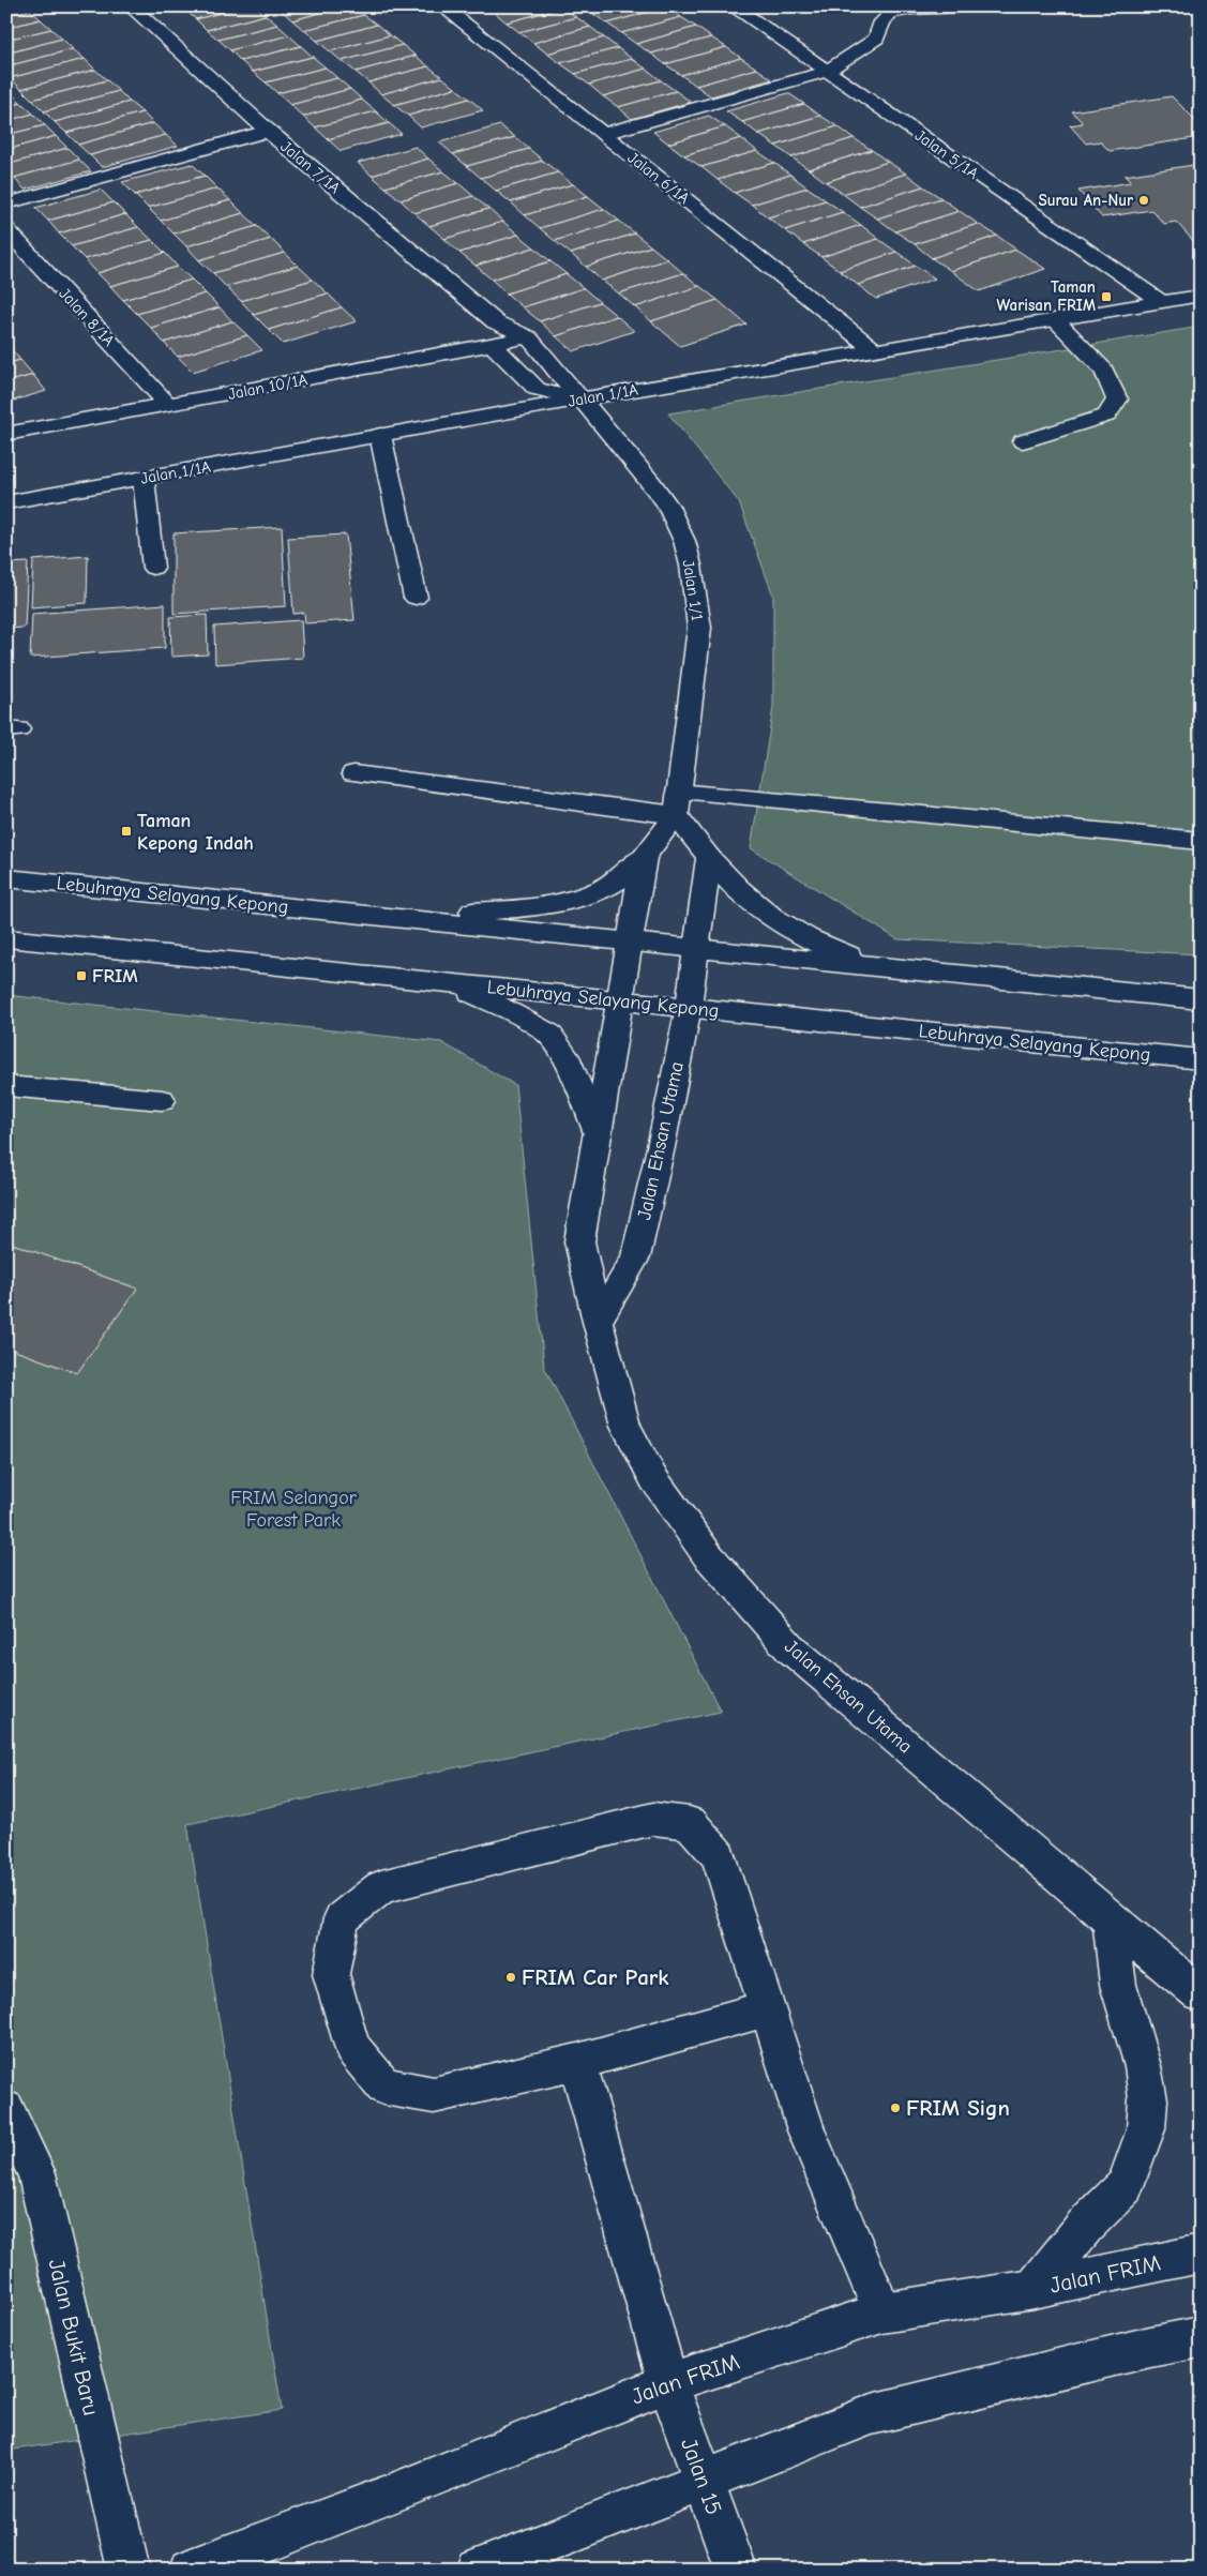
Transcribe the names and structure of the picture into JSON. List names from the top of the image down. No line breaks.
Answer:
{"streets":{"street":["Jalan 5/1A","Jalan 7/1A","Jalan 6/1A","Jalan 8/1A","Jalan 10/1A","Jalan 1/1A","Jalan 1/1","Lebuhraya Selayang Kepong","Jalan Ehsan Utama","Jalan FRIM","Jalan Bukit Baru","Jalan 15"]},"crossings":[["Jalan 5/1A","Jalan 1/1A"],["Jalan 7/1A","Jalan 10/1A"],["Jalan 7/1A","Jalan 1/1A"],["Jalan 7/1A","Jalan 1/1"],["Jalan 6/1A","Jalan 1/1A"],["Jalan 8/1A","Jalan 10/1A"],["Jalan 1/1A","Jalan 1/1"],["Jalan 1/1","Lebuhraya Selayang Kepong"],["Jalan 1/1","Jalan Ehsan Utama"],["Lebuhraya Selayang Kepong","Jalan Ehsan Utama"],["Jalan FRIM","Jalan 15"]],"parks":["FRIM Selangor Forest Park"],"places":{"other":["Surau An-Nur","FRIM Car Park","FRIM Sign"],"transit":["Taman Warisan FRIM","Taman Kepong Indah","FRIM"]}}
